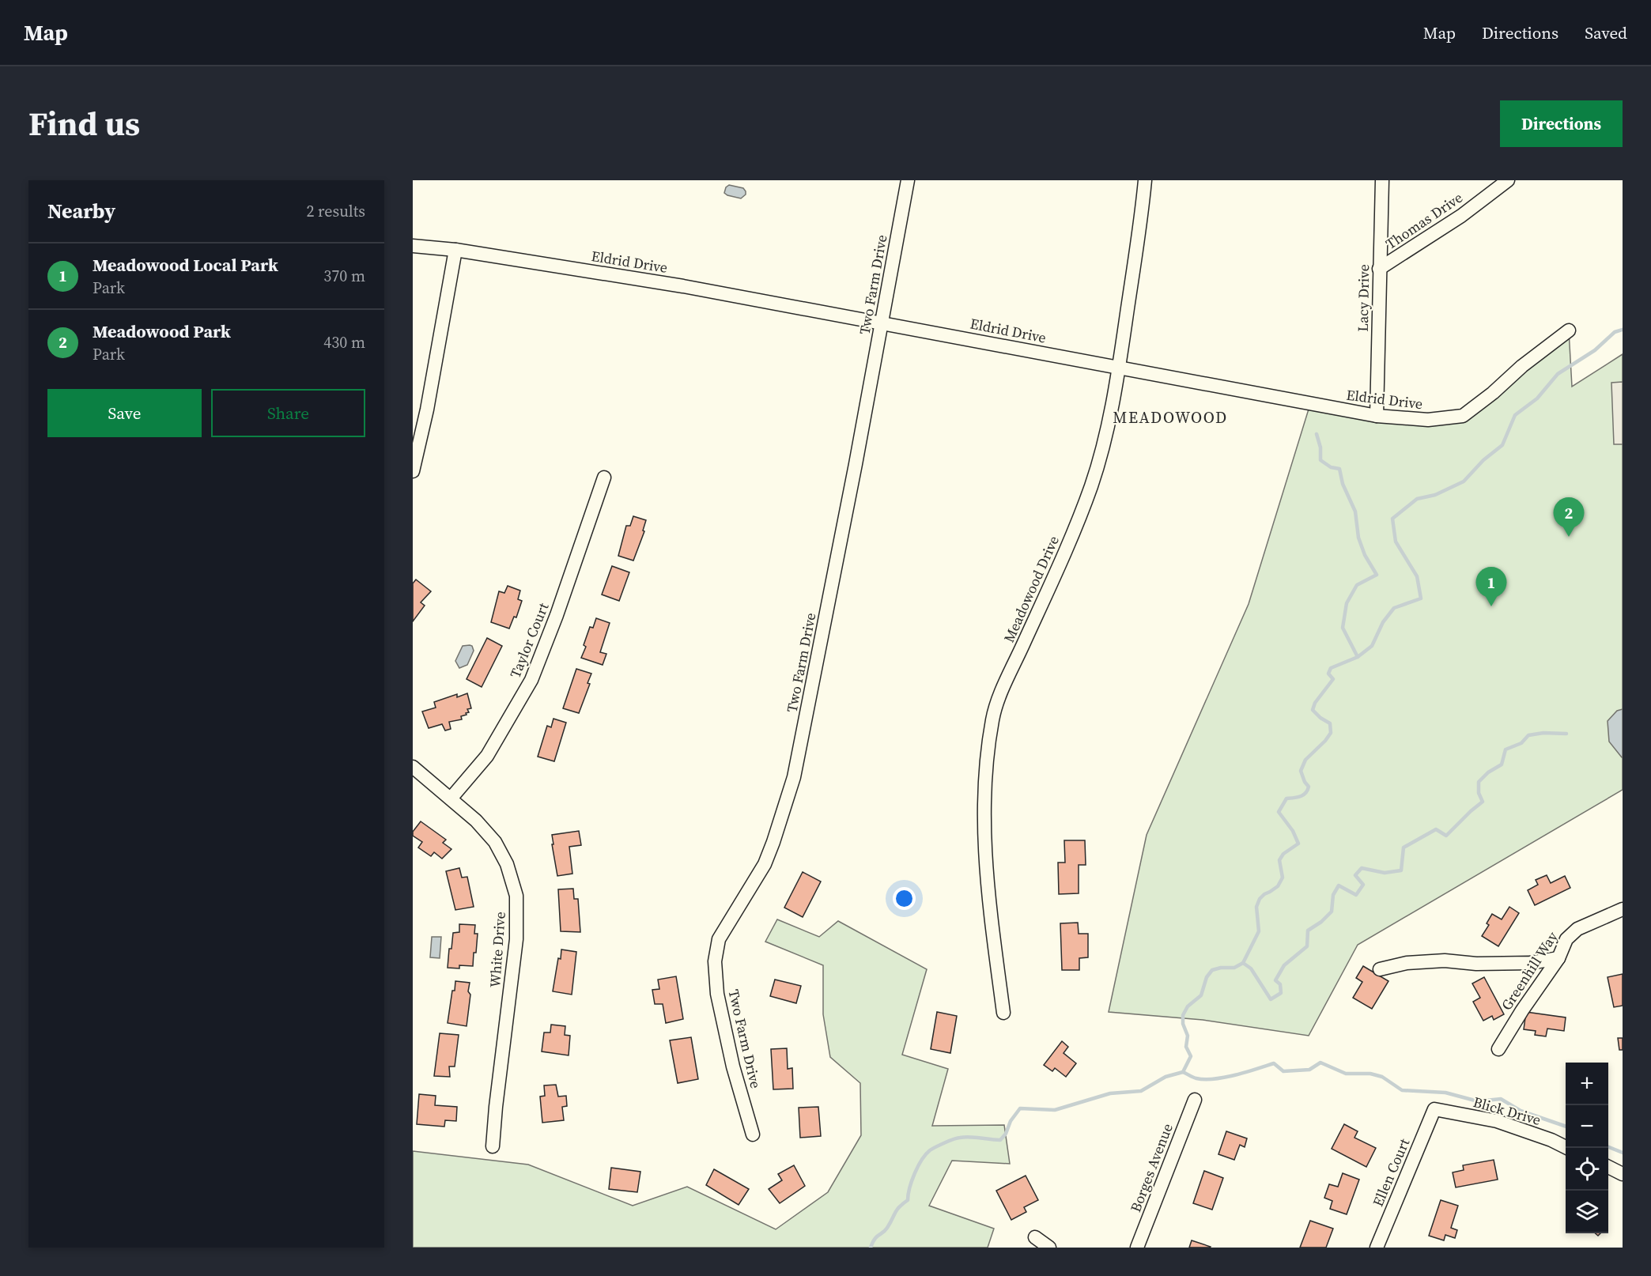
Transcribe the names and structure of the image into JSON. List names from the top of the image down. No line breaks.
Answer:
{"streets":{"street":["Thomas Drive","Eldrid Drive","Two Farm Drive","Lacy Drive","Meadowood Drive","Taylor Court","White Drive","Greenhill Way","Blick Drive","Borges Avenue","Ellen Court"]},"crossings":[["Thomas Drive","Lacy Drive"],["Eldrid Drive","Two Farm Drive"],["Eldrid Drive","Lacy Drive"],["Eldrid Drive","Meadowood Drive"],["Taylor Court","White Drive"],["Blick Drive","Ellen Court"]],"districts":["MEADOWOOD"],"page":{"header":"Map","nav":["Map","Directions","Saved"],"title":"Find us","buttons":["Directions",["Save","Share"]],"heading":["Nearby","2 results"],"list":[{"mark":"1","name":"Meadowood Local Park","note":"Park","value":"370 m"},{"mark":"2","name":"Meadowood Park","note":"Park","value":"430 m"}],"pins":["2","1"],"map_buttons":["+","−"]}}
